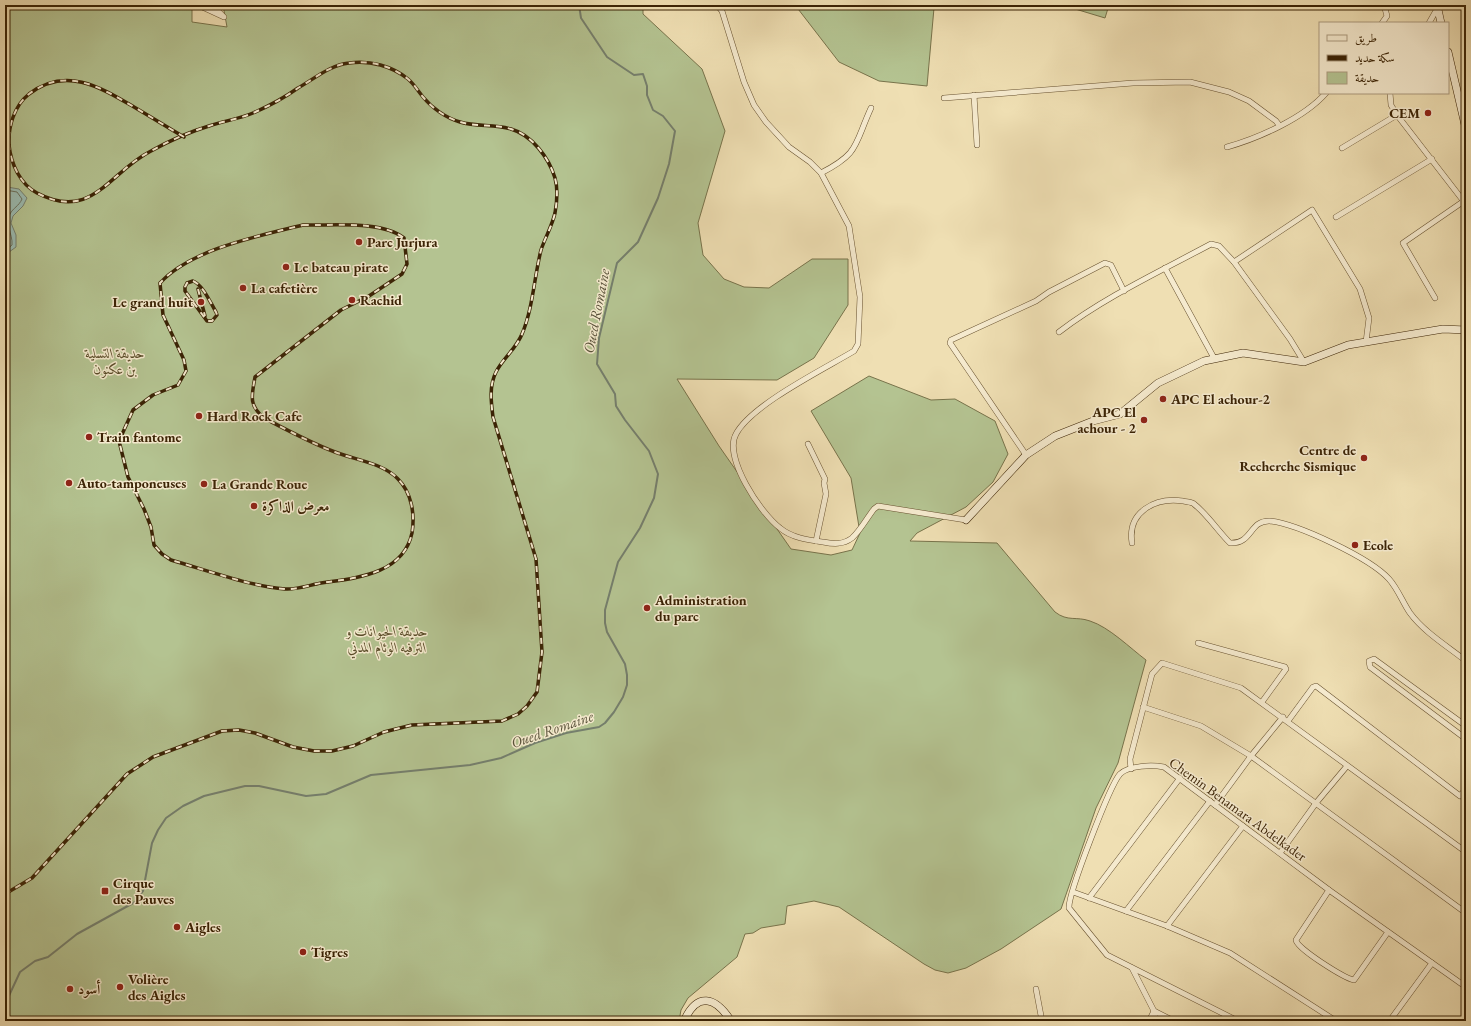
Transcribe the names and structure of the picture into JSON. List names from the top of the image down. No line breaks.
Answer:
{"streets":{"street":["Chemin Benamara Abdelkader"]},"water":["Oued Romaine"],"parks":["حديقة التسلية بن عكنون","حديقة الحيوانات و الترفيه الوئام المدني"],"places":{"other":["CEM","Parc Jurjura","Le bateau pirate","La cafetière","Rachid","Le grand huit","APC El achour-2","Hard Rock Cafe","APC El achour - 2","Train fantome","Centre de Recherche Sismique","Auto-tamponeuses","La Grande Roue","معرض الذاكرة","Ecole","Administration du parc","Aigles","Tigres","Volière des Aigles","أسود"],"transit":["Cirque des Pauves"]},"legend":["طريق","سكة حديد","حديقة"]}
